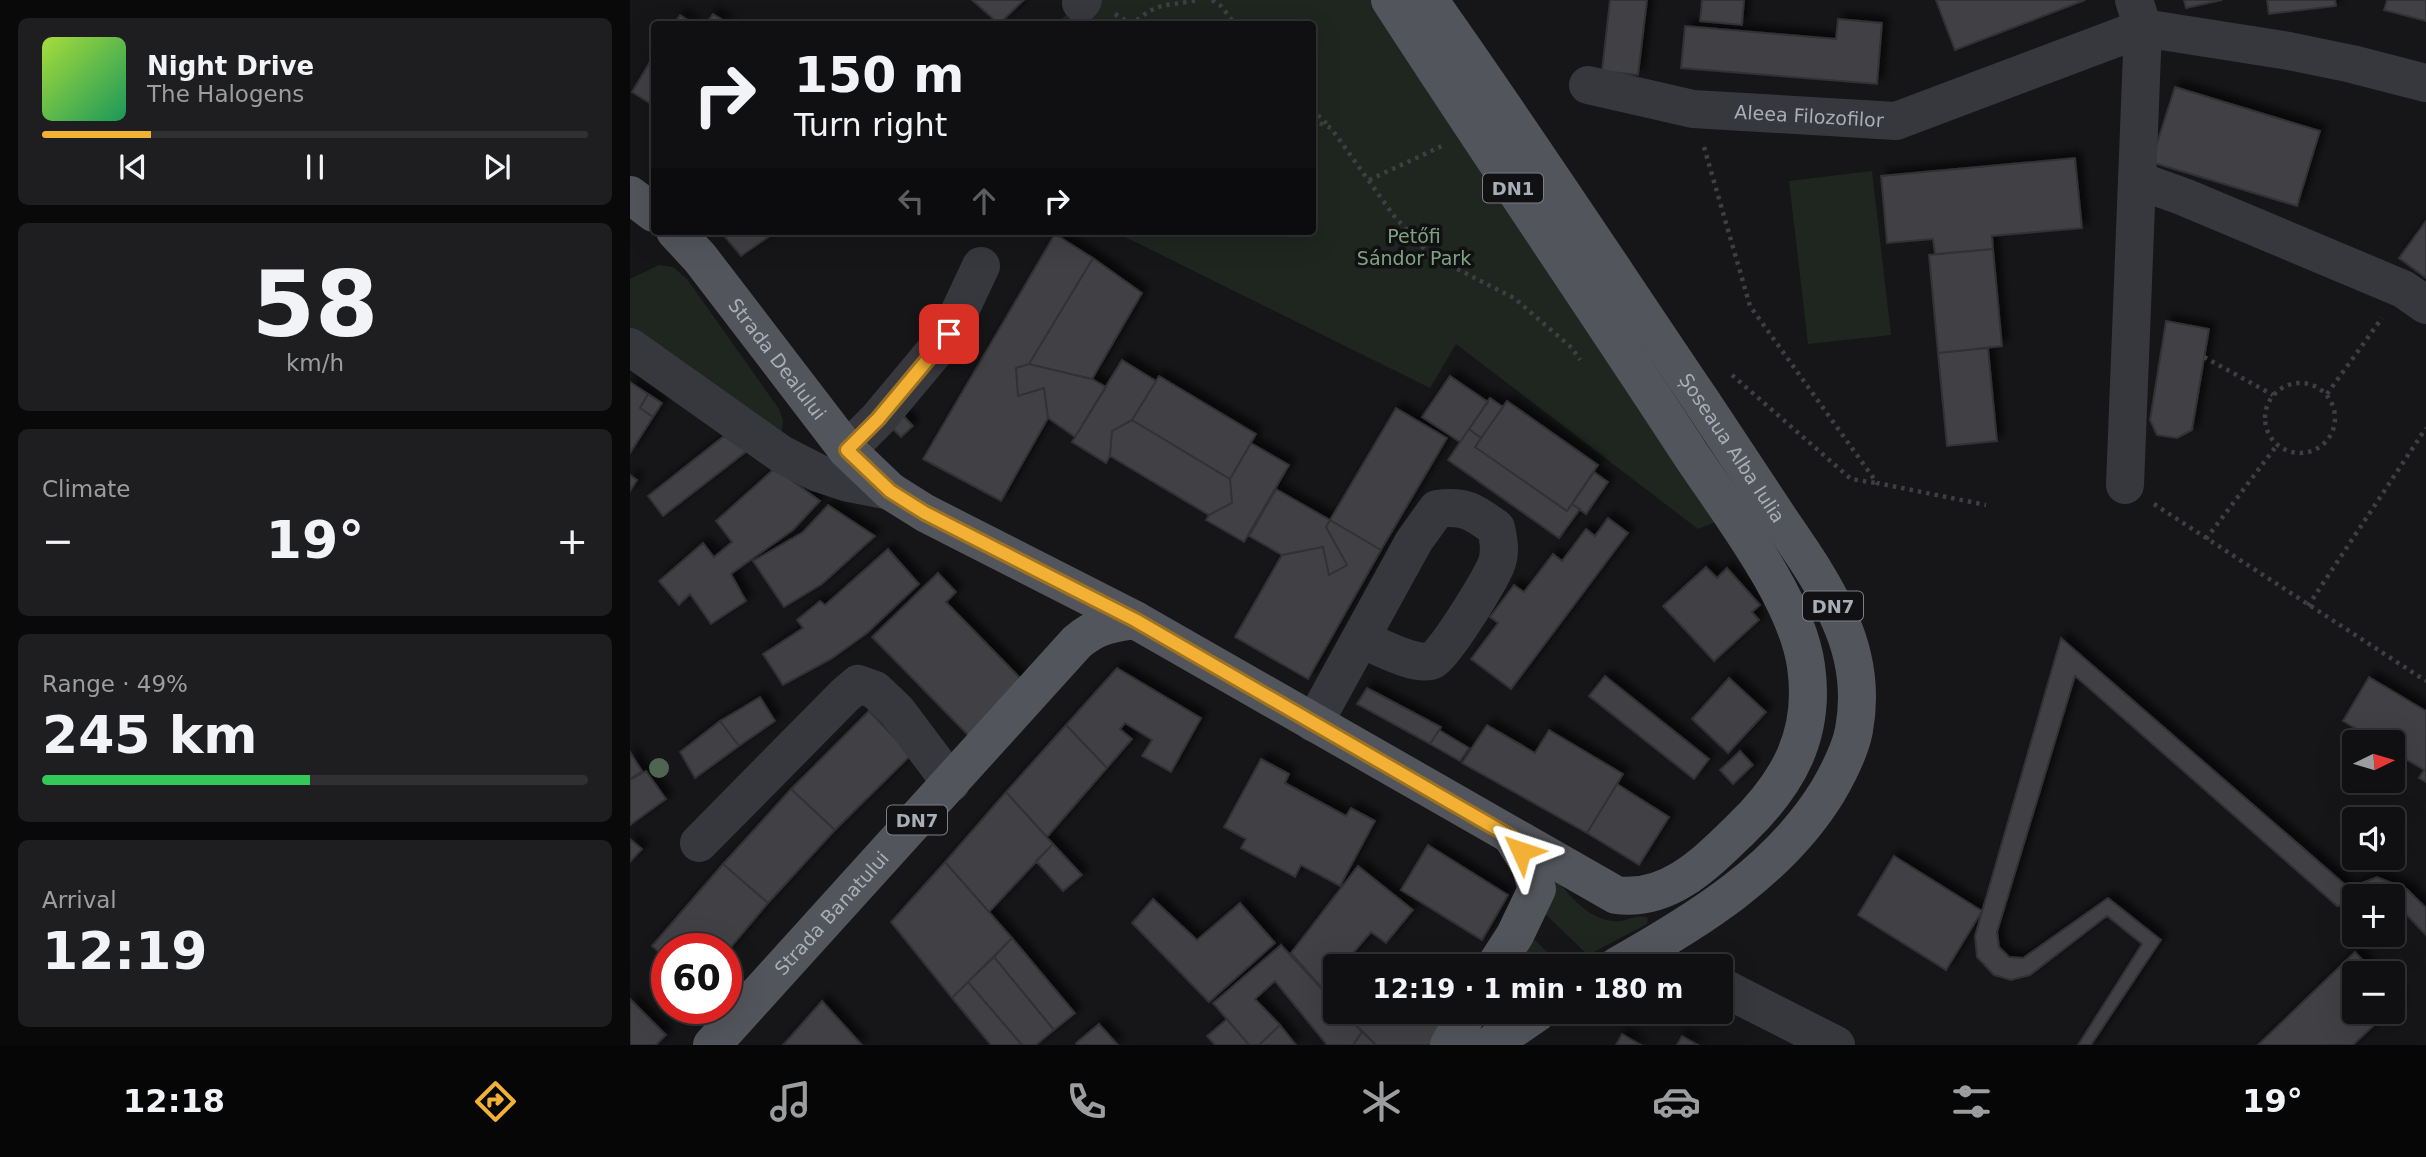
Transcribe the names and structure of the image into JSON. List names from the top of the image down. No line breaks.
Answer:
{"streets":{"main road":["DN1","Strada Dealului","Șoseaua Alba Iulia","DN7","Strada Banatului"],"street":["Aleea Filozofilor"]},"crossings":[["Strada Dealului","Șoseaua Alba Iulia"],["Strada Dealului","Strada Banatului"]],"parks":["Petőfi Sándor Park"],"north":"right","page":{"turn":["150 m","Turn right"],"song":["Night Drive","The Halogens"],"tile":[["58","km/h"],"Climate",["Range · 49%","245 km"],["Arrival","12:19"]],"heat":["−","19°","+"],"map_buttons":["+","−"],"limit":"60","trip":"12:19 · 1 min · 180 m","tabs":["12:18","19°"]}}
